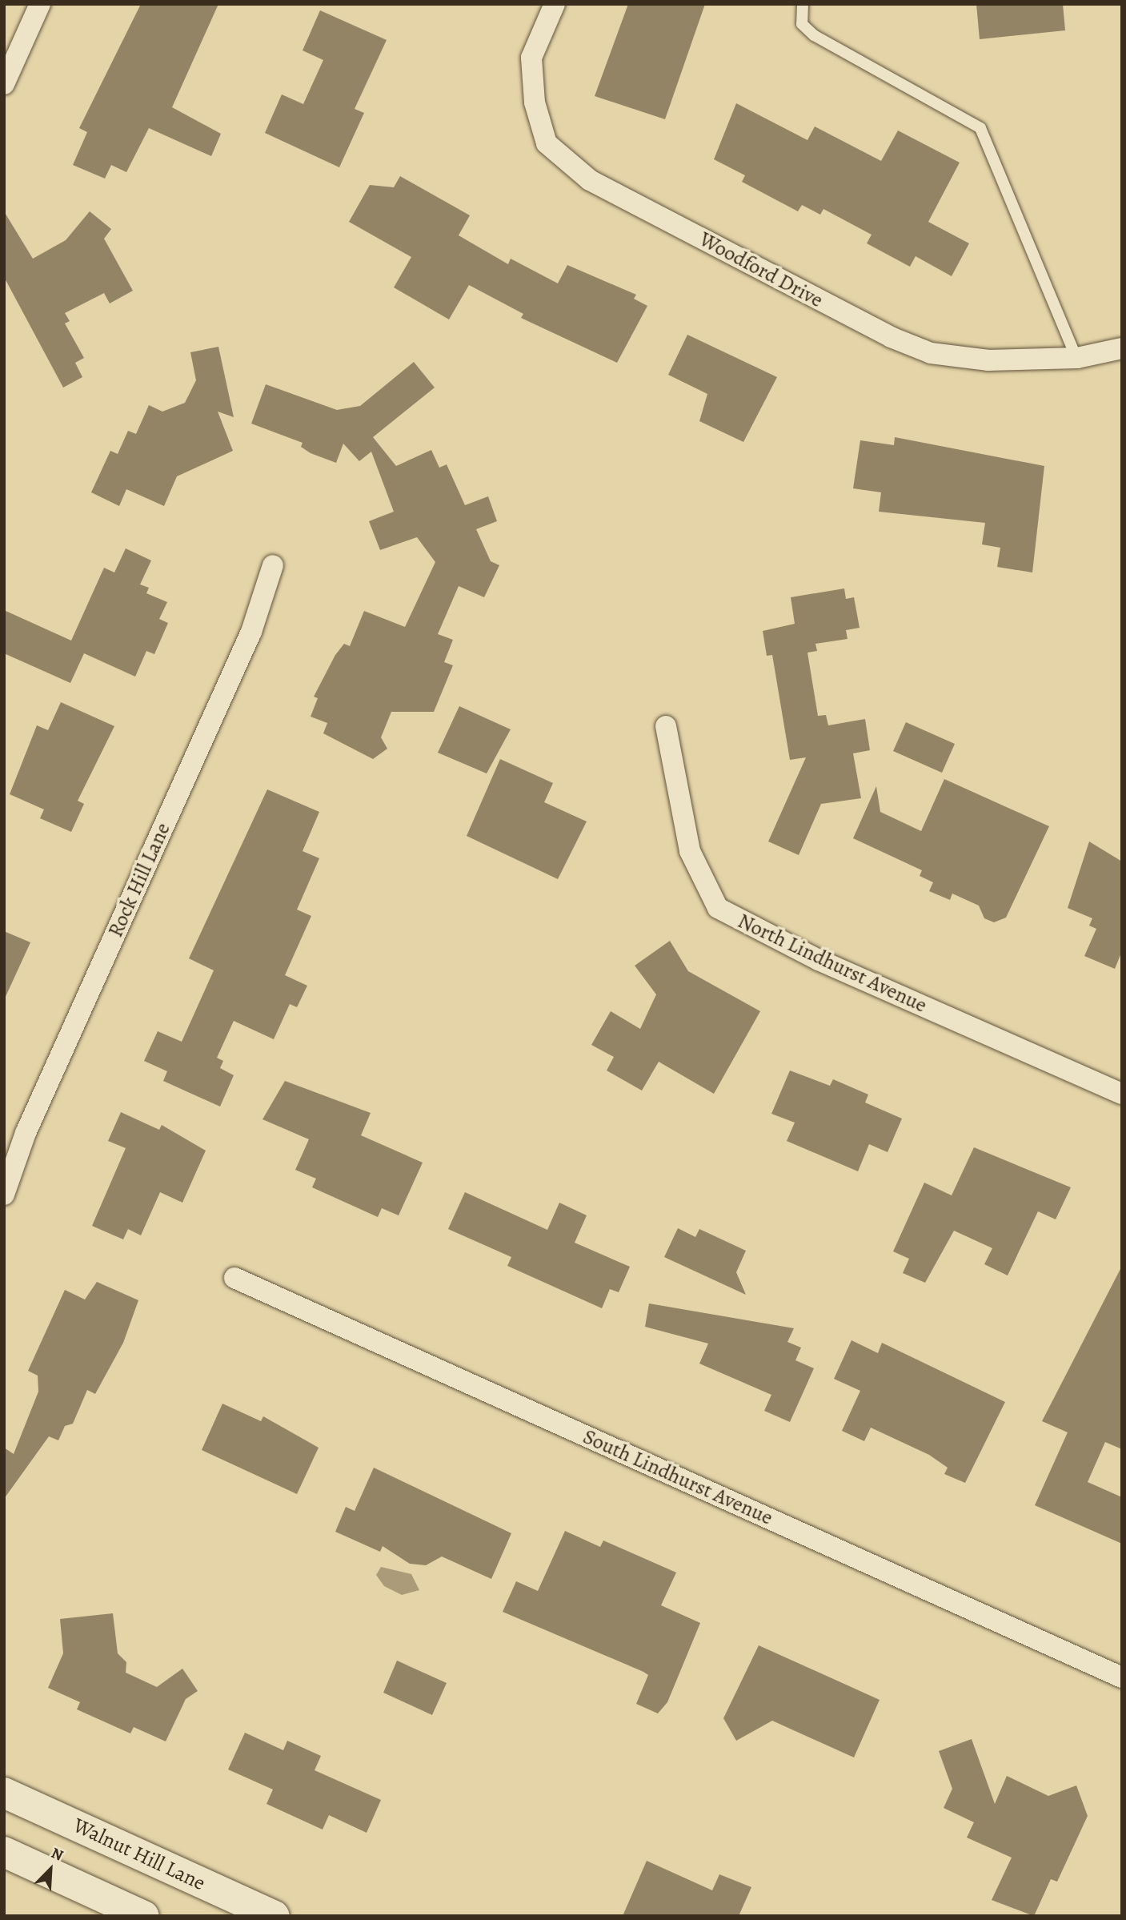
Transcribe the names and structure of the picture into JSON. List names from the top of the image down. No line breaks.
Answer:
{"streets":{"main road":["Walnut Hill Lane"],"street":["Woodford Drive","Rock Hill Lane","North Lindhurst Avenue","South Lindhurst Avenue"]},"north":"top right"}
